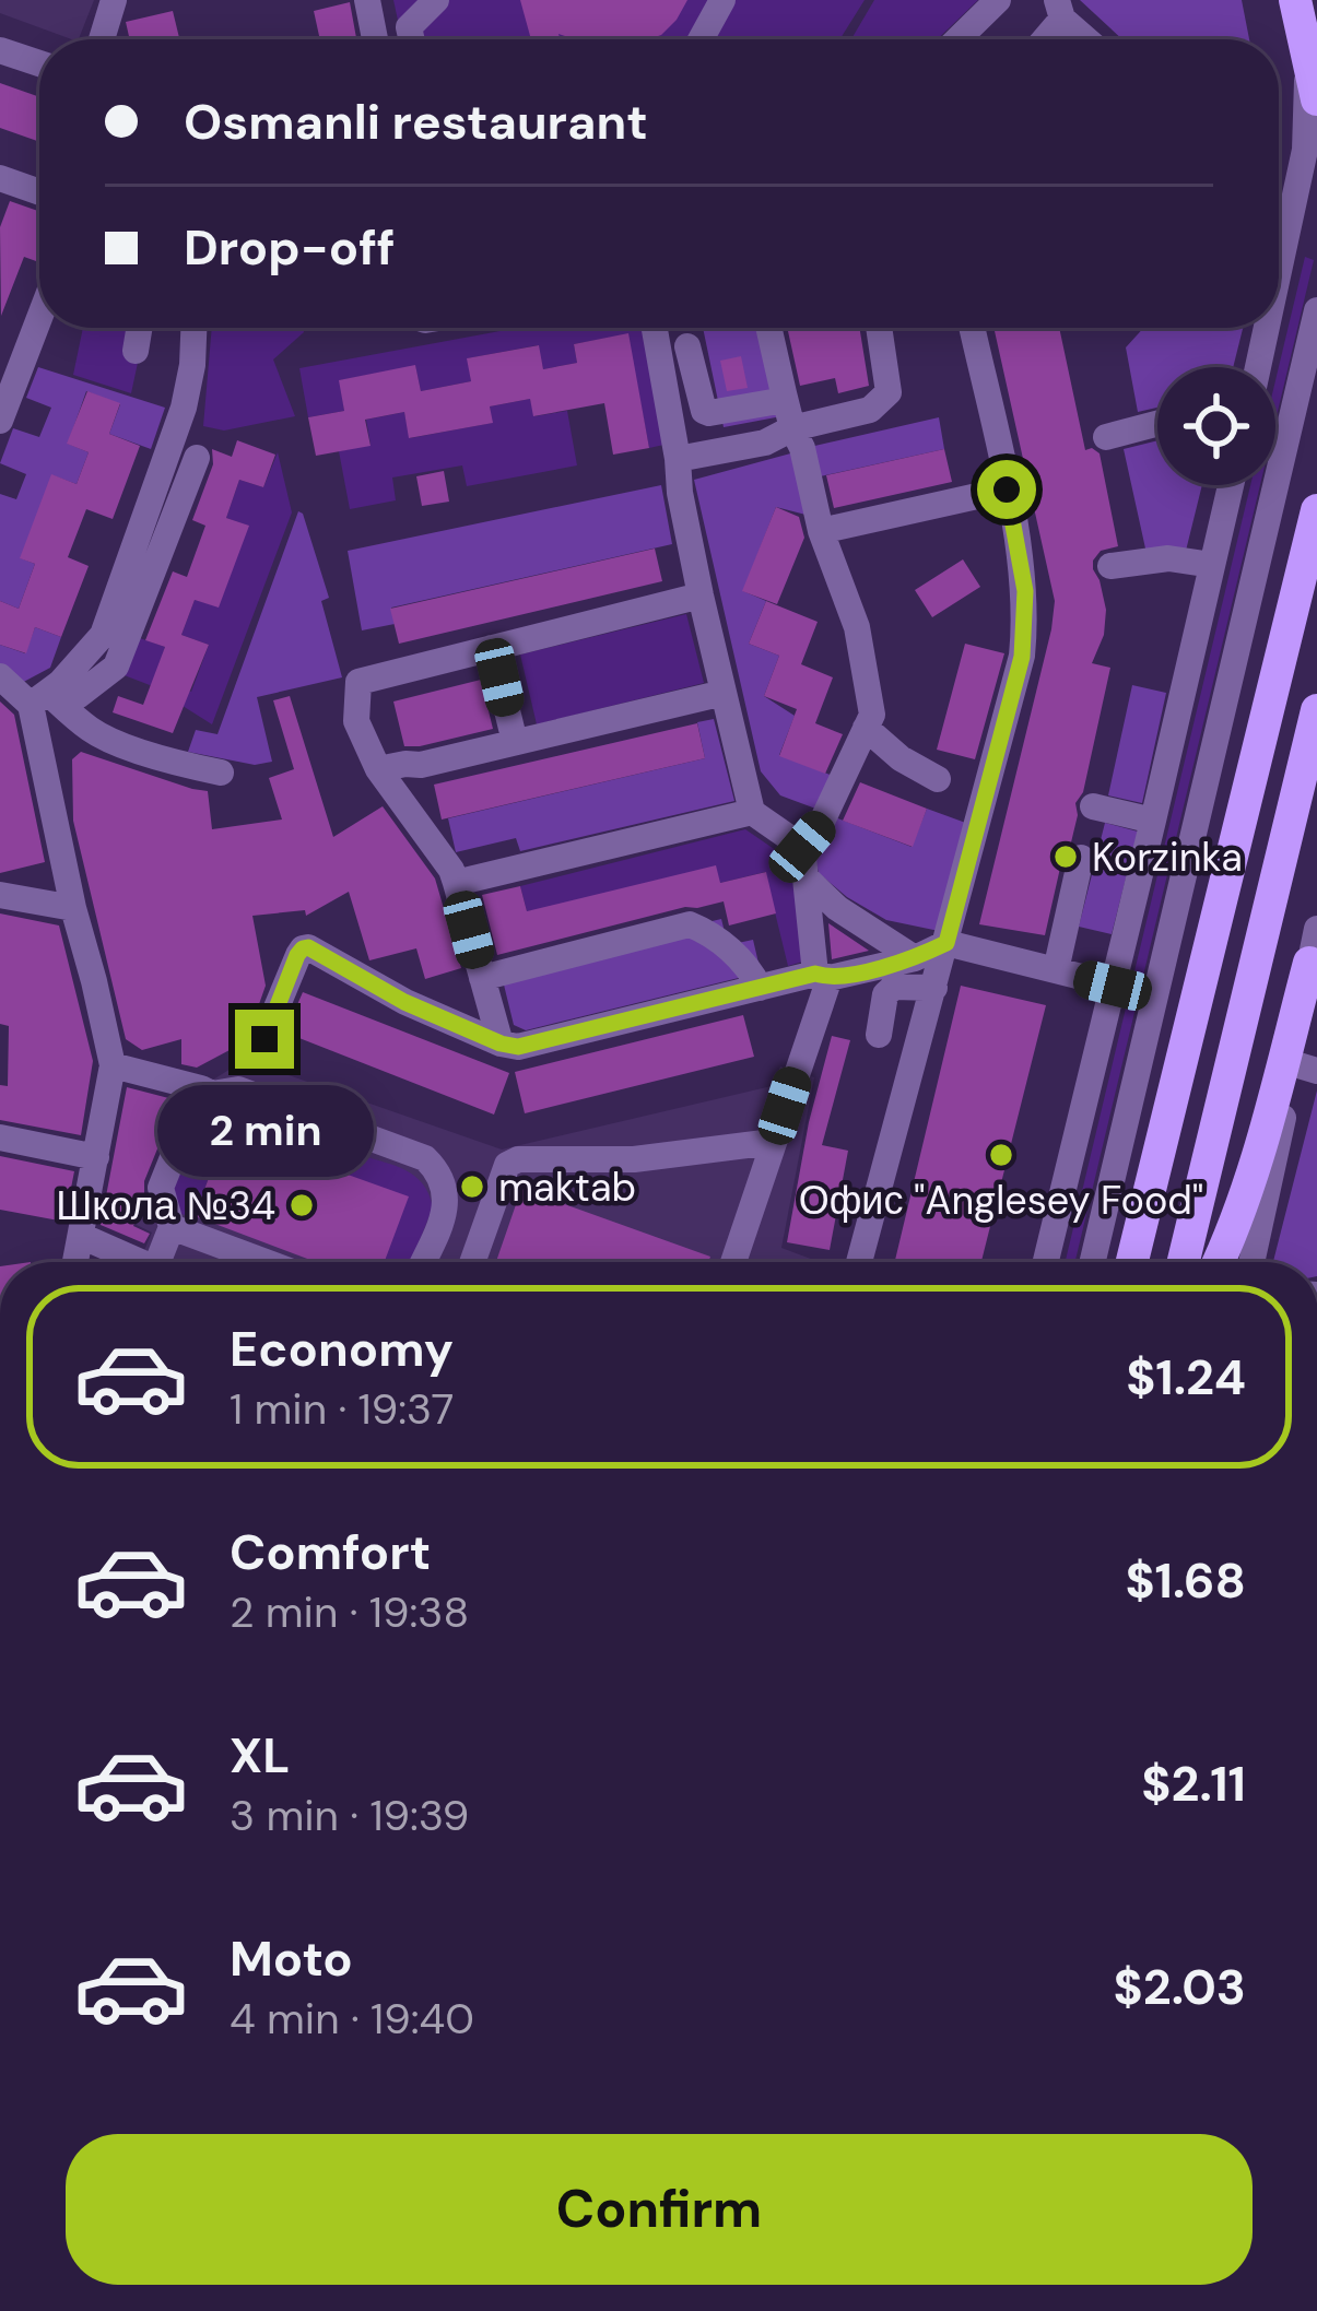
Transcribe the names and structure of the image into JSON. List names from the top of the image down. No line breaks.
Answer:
{"places":["Korzinka","Офис \"Anglesey Food\"","maktab","Школа №34"],"page":{"banner":["Osmanli restaurant","Drop-off"],"bubble":"2 min","list":[{"name":"Economy","note":"1 min · 19:37","value":"$1.24"},{"name":"Comfort","note":"2 min · 19:38","value":"$1.68"},{"name":"XL","note":"3 min · 19:39","value":"$2.11"},{"name":"Moto","note":"4 min · 19:40","value":"$2.03"}],"buttons":"Confirm"}}
